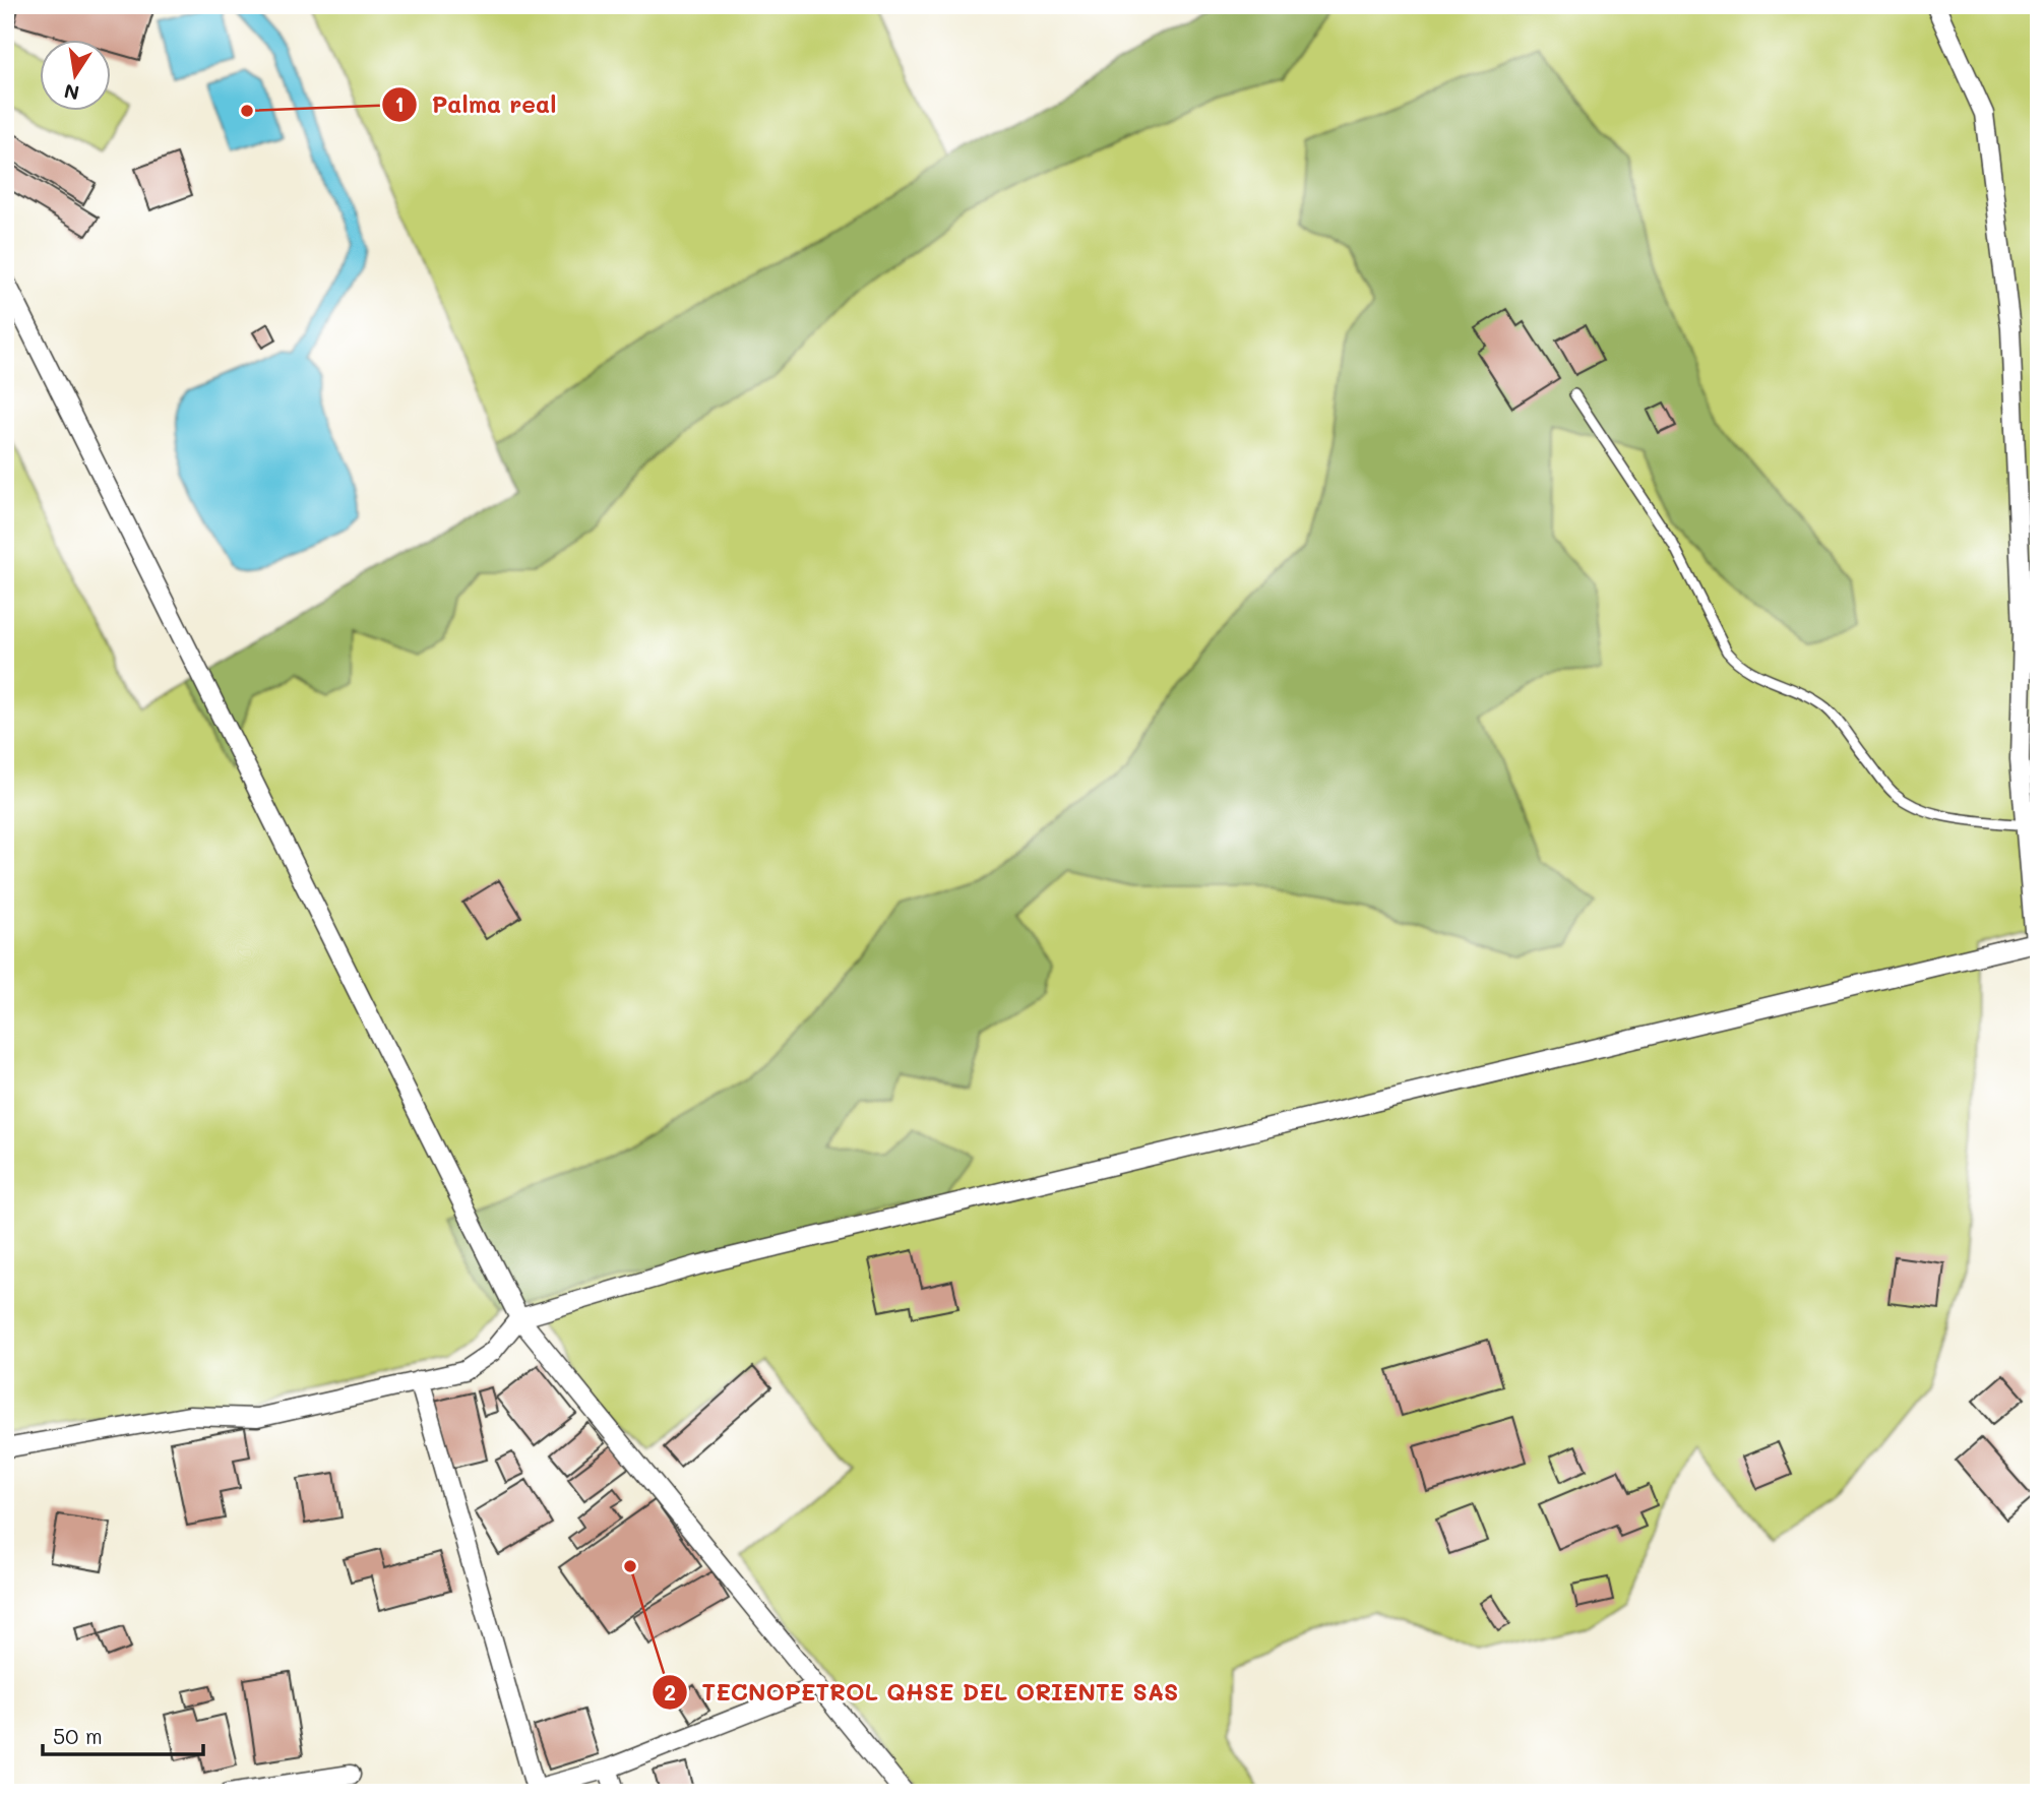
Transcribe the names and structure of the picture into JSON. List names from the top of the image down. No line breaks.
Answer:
{"places":["Palma real","TECNOPETROL QHSE DEL ORIENTE SAS"],"scale_bar":"50 m","north":"bottom"}
